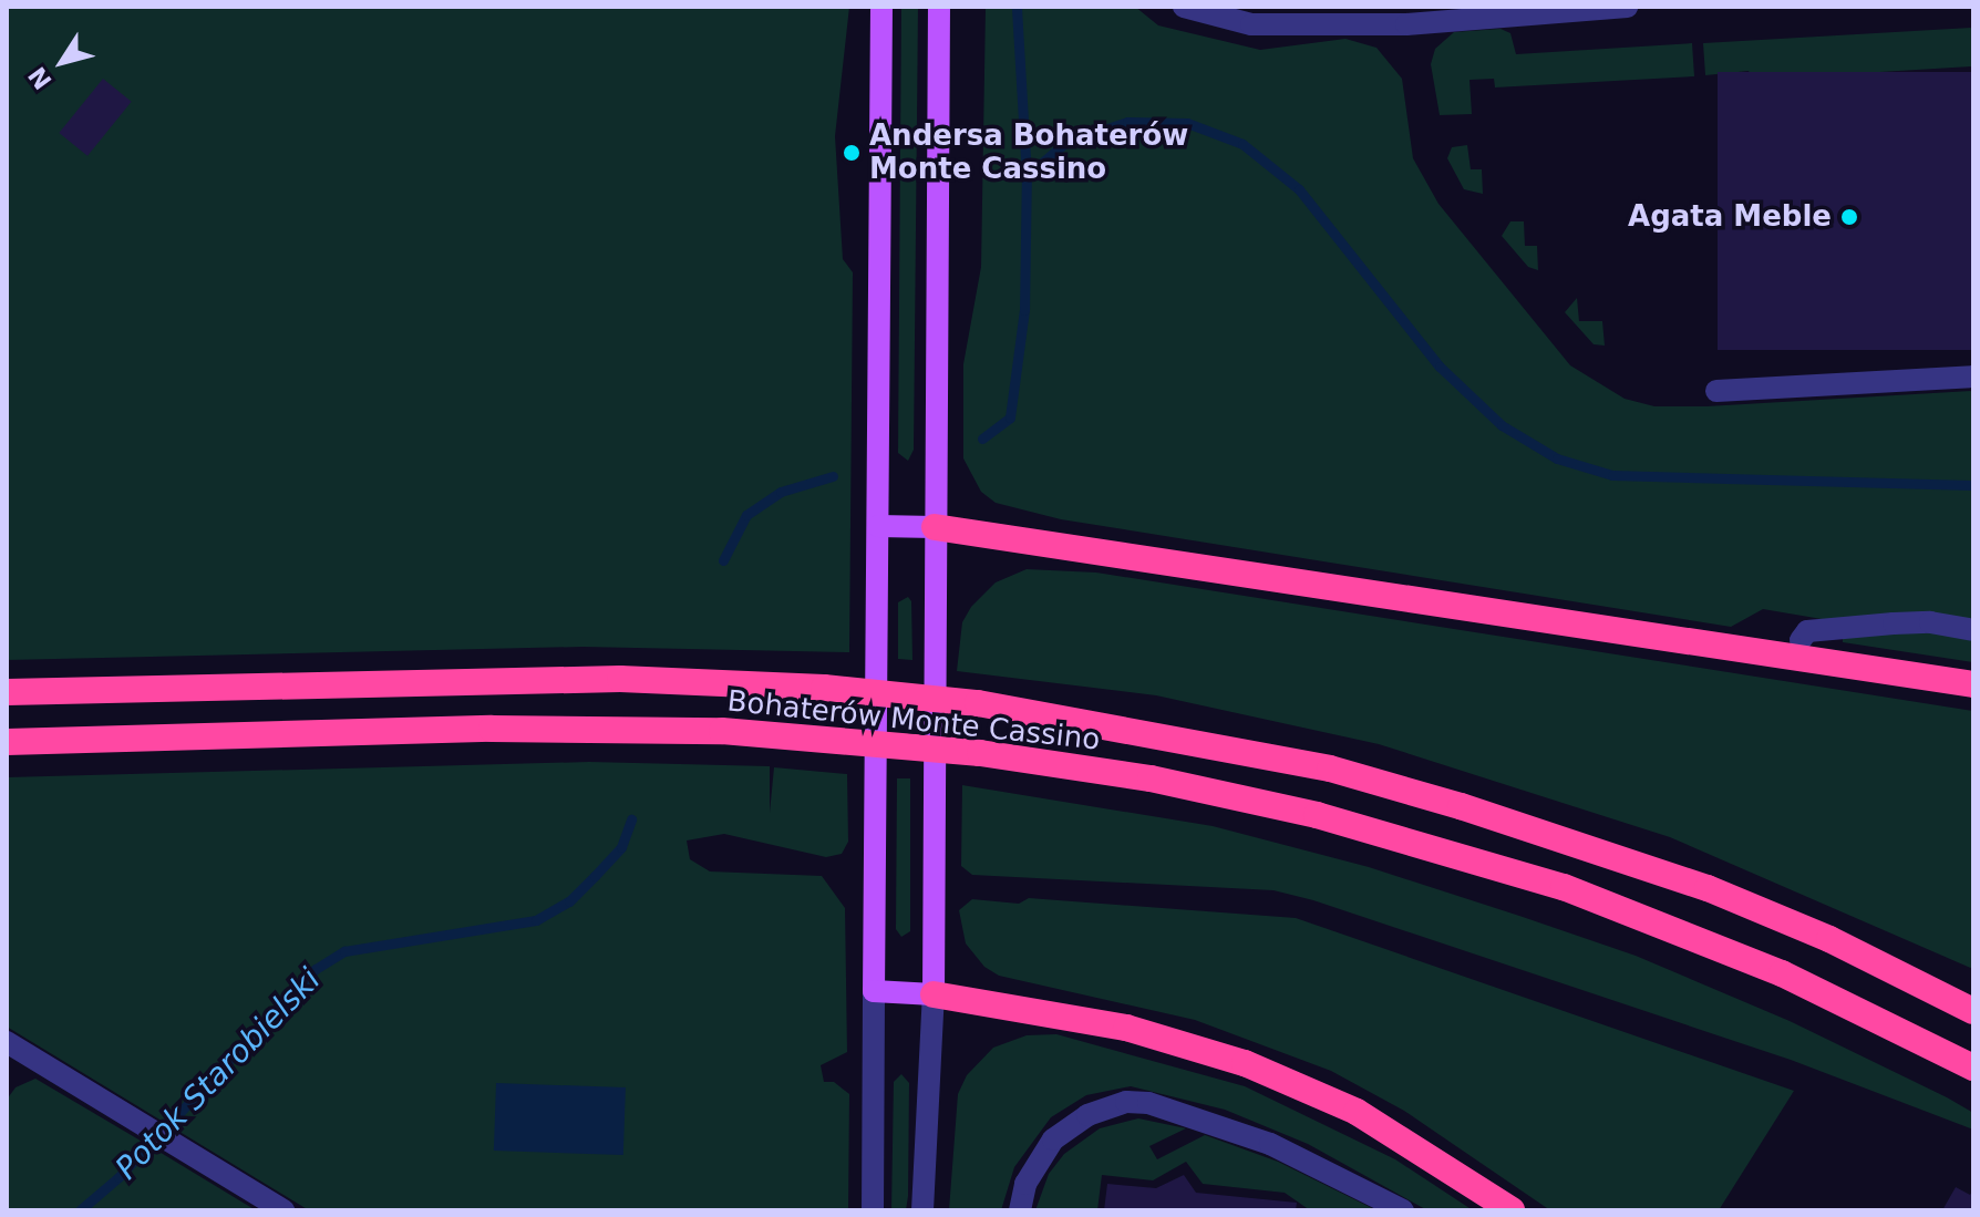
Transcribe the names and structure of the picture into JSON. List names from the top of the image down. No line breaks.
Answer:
{"streets":{"highway":["Bohaterów Monte Cassino"]},"water":["Potok Starobielski"],"places":["Andersa Bohaterów Monte Cassino","Agata Meble"],"north":"bottom left"}
